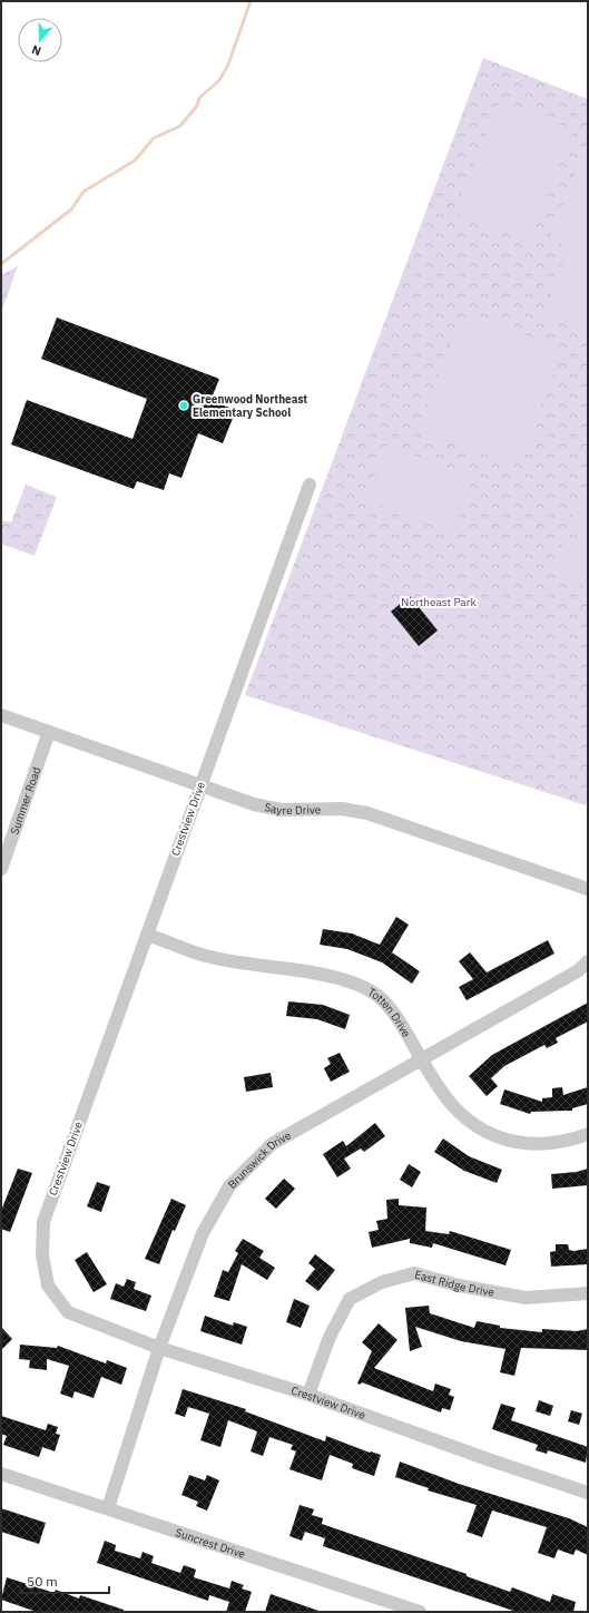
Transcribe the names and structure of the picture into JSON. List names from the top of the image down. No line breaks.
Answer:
{"streets":{"street":["Summer Road","Sayre Drive","Crestview Drive","Totten Drive","Brunswick Drive","East Ridge Drive","Suncrest Drive"]},"crossings":[["Summer Road","Sayre Drive"],["Sayre Drive","Crestview Drive"],["Crestview Drive","Totten Drive"],["Crestview Drive","Brunswick Drive"],["Crestview Drive","East Ridge Drive"],["Totten Drive","Brunswick Drive"],["Brunswick Drive","Suncrest Drive"]],"parks":["Northeast Park"],"places":["Greenwood Northeast Elementary School"],"scale_bar":"50 m","north":"bottom"}
